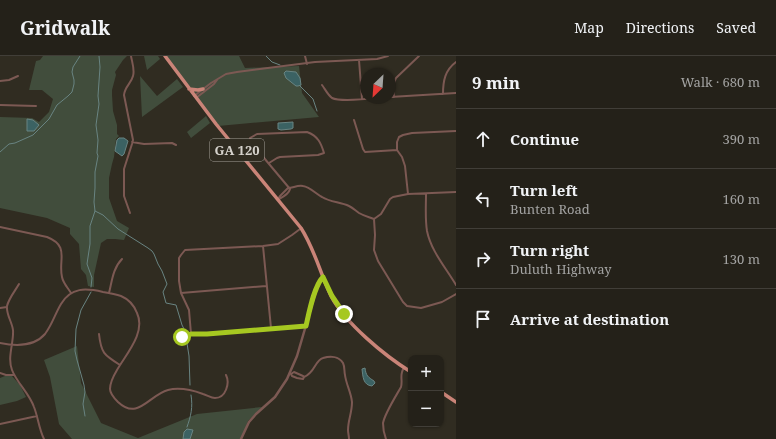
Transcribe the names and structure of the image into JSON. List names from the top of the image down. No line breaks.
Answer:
{"streets":{"main road":["GA 120"]},"north":"bottom left","page":{"header":"Gridwalk","nav":["Map","Directions","Saved"],"heading":["9 min","Walk · 680 m"],"list":[["Continue","390 m"],["Turn left","Bunten Road","160 m"],["Turn right","Duluth Highway","130 m"],"Arrive at destination"],"map_buttons":["+","−"]}}
